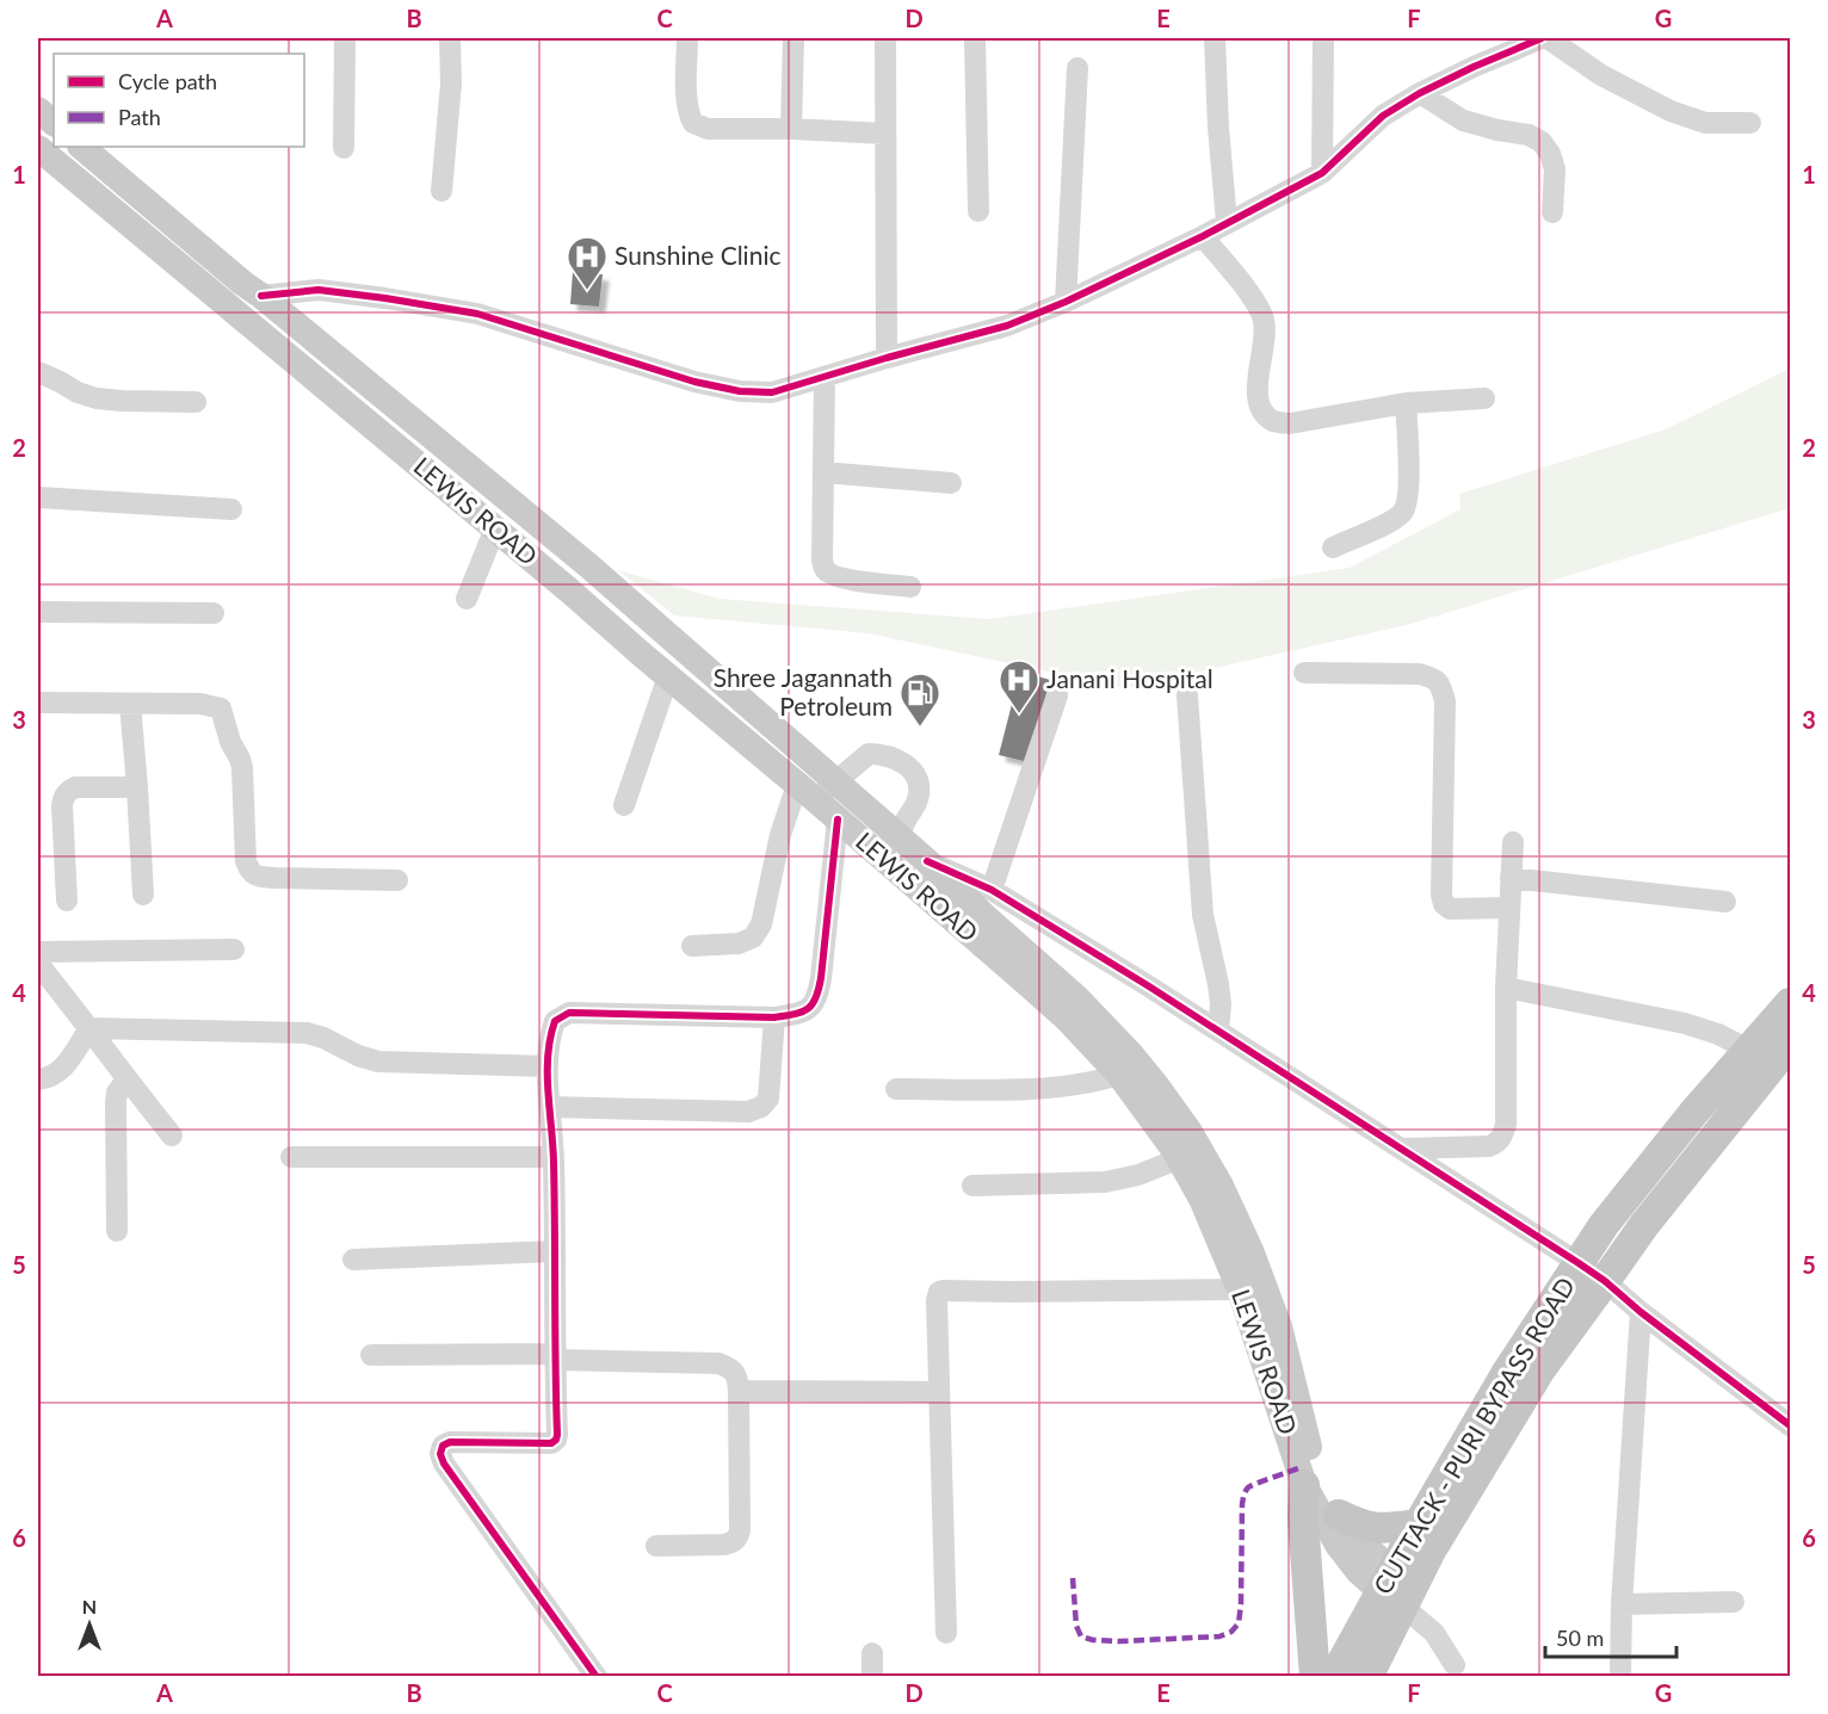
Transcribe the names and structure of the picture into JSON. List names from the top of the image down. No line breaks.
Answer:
{"streets":{"highway":["CUTTACK - PURI BYPASS ROAD"],"main road":["LEWIS ROAD"]},"crossings":[["LEWIS ROAD","CUTTACK - PURI BYPASS ROAD"]],"places":{"hospital":["Sunshine Clinic","Janani Hospital"],"fuel station":["Shree Jagannath Petroleum"]},"legend":["Cycle path","Path"],"scale_bar":"50 m","north":"top","grid":{"columns":["A","B","C","D","E","F","G"],"rows":["1","2","3","4","5","6"]}}
